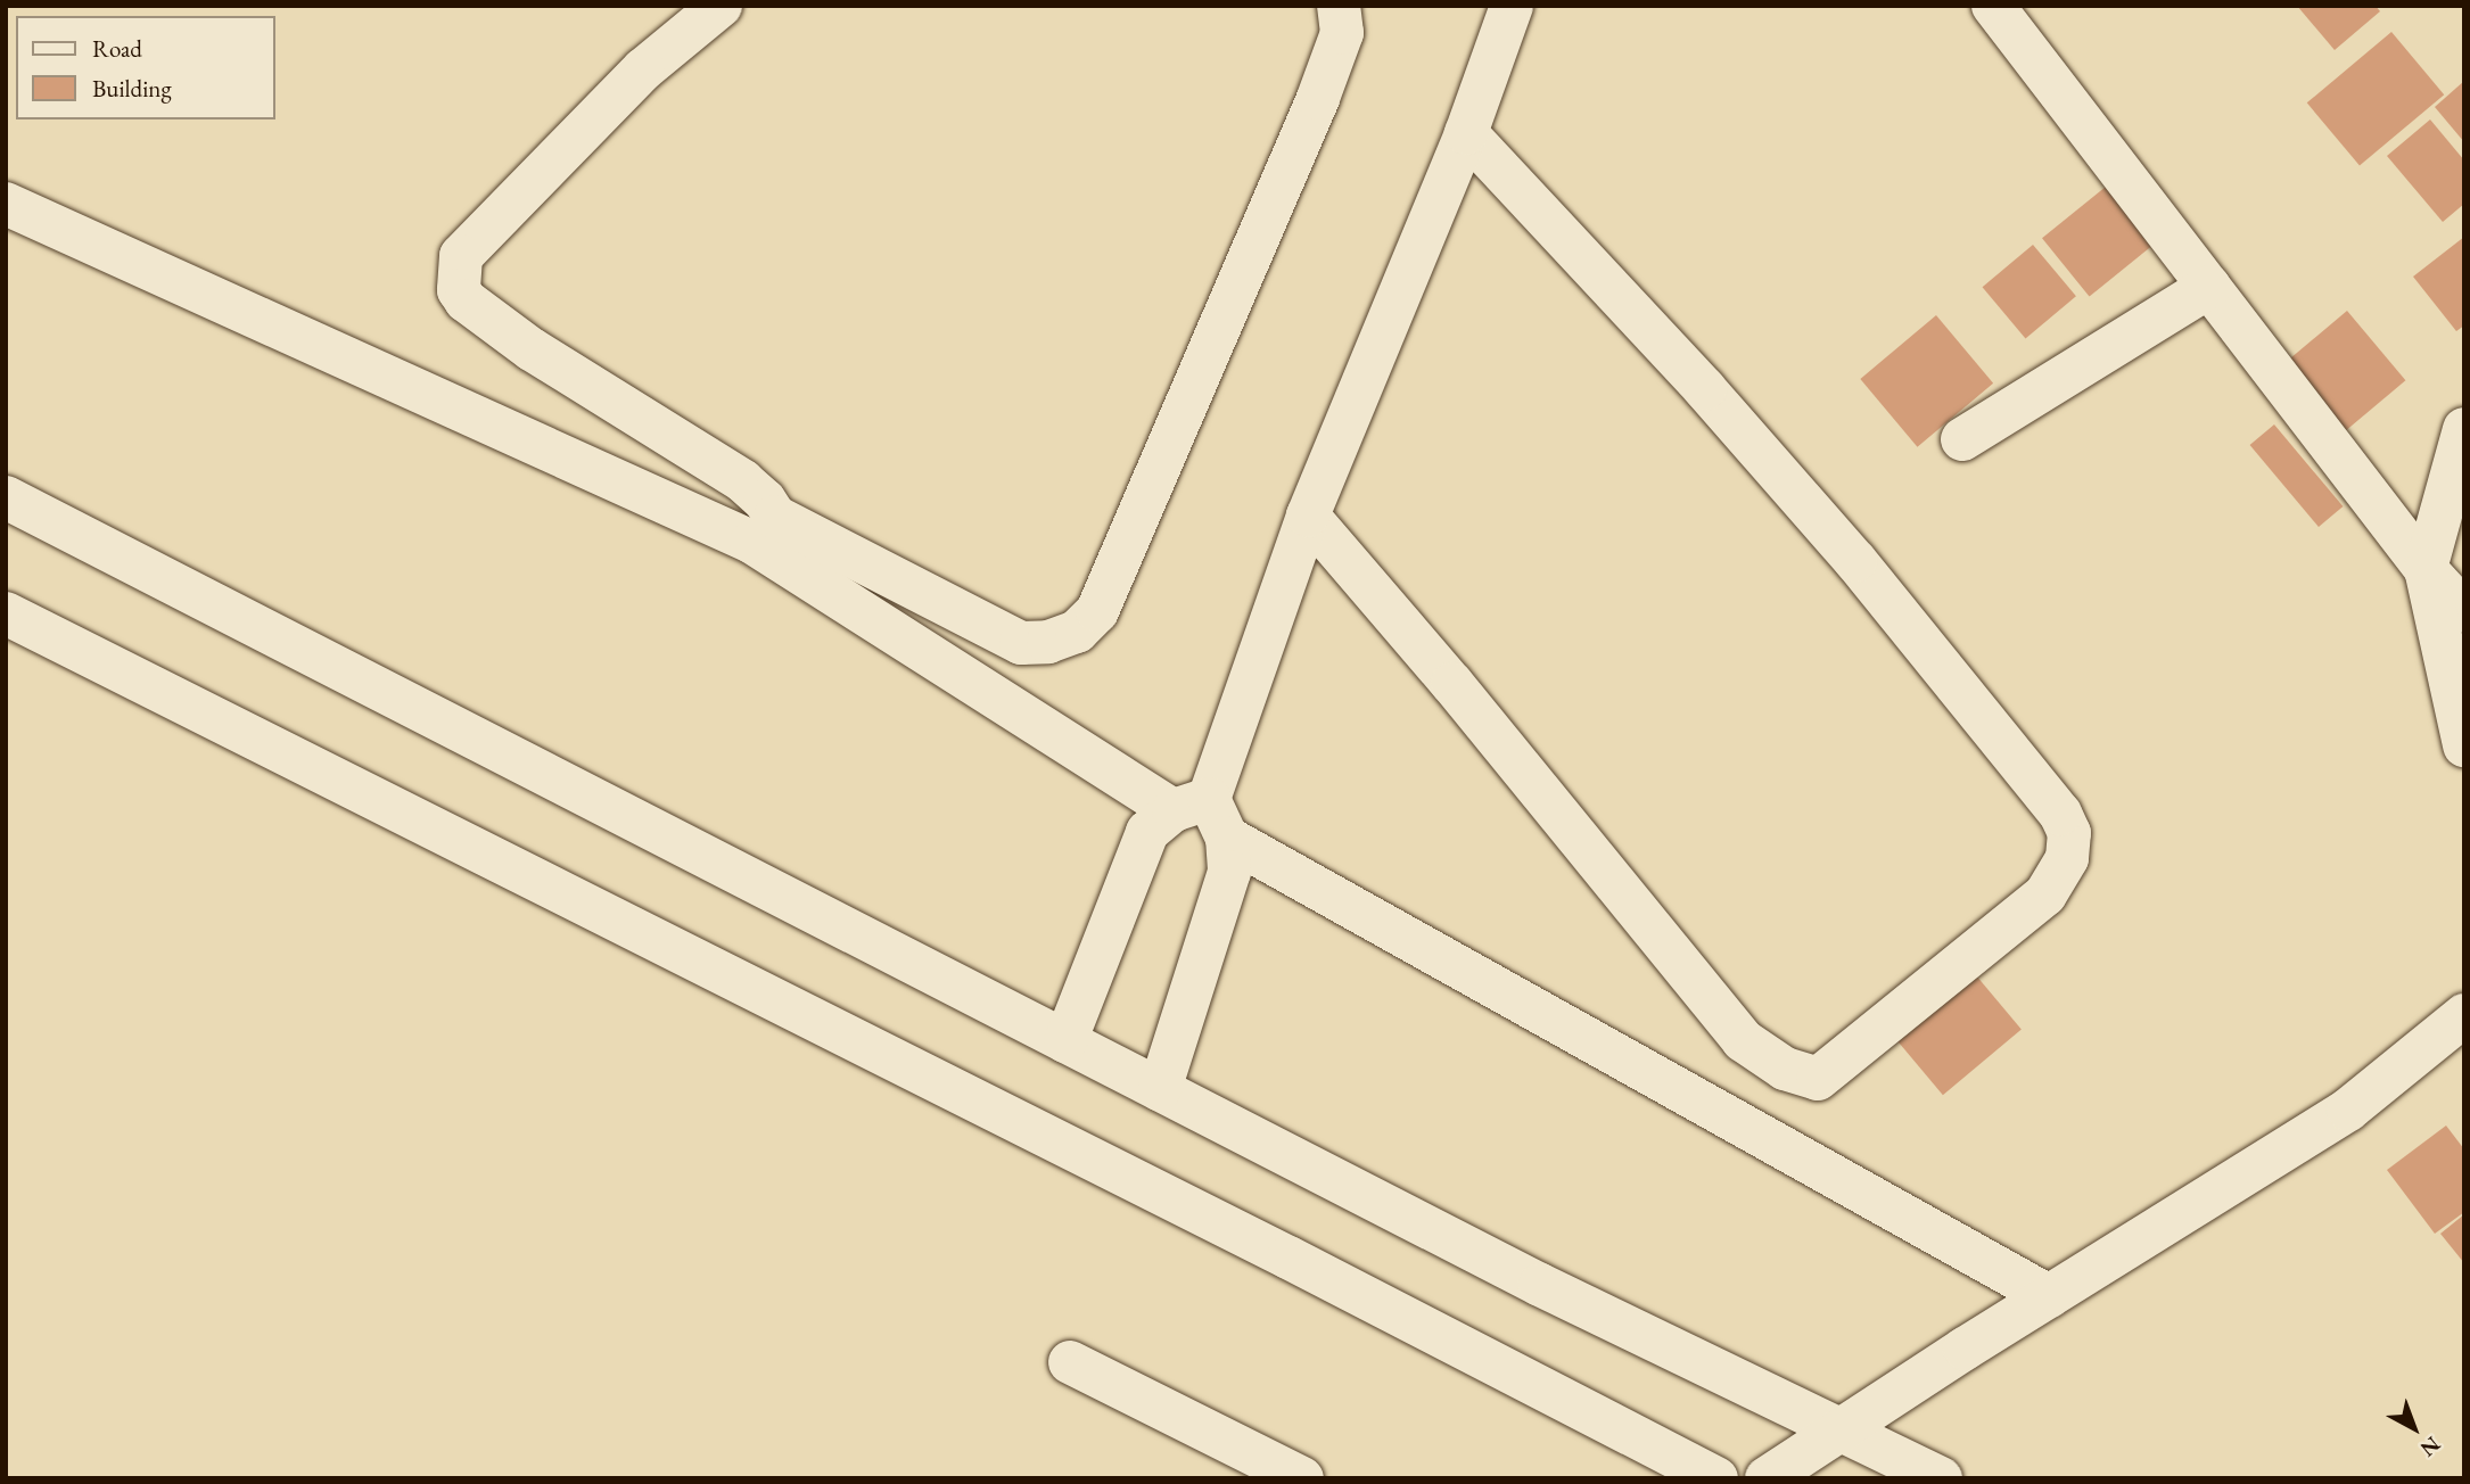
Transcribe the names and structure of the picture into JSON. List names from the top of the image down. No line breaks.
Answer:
{"legend":["Road","Building"],"north":"bottom right"}
